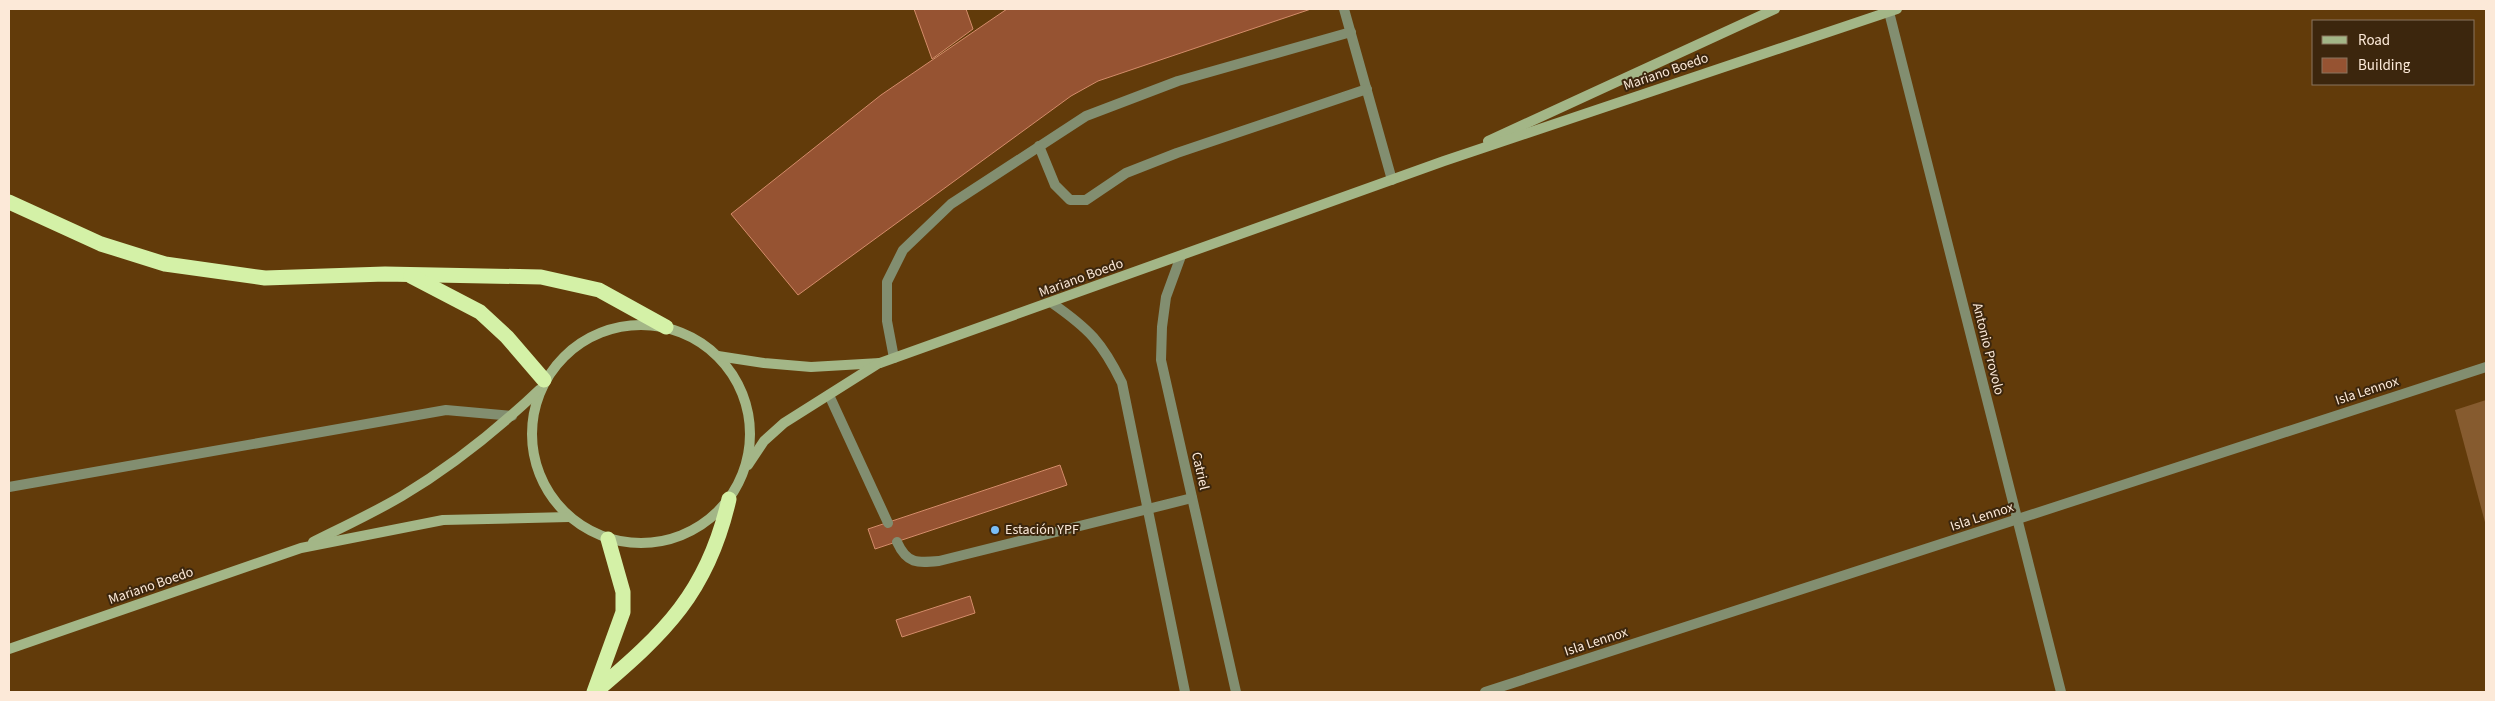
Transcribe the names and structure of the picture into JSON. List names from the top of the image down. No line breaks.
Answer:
{"streets":{"main road":["Mariano Boedo"],"street":["Antonio Provolo","Isla Lennox","Catriel"]},"crossings":[["Mariano Boedo","Antonio Provolo"],["Mariano Boedo","Catriel"],["Antonio Provolo","Isla Lennox"]],"places":["Estación YPF"],"legend":["Road","Building"]}
